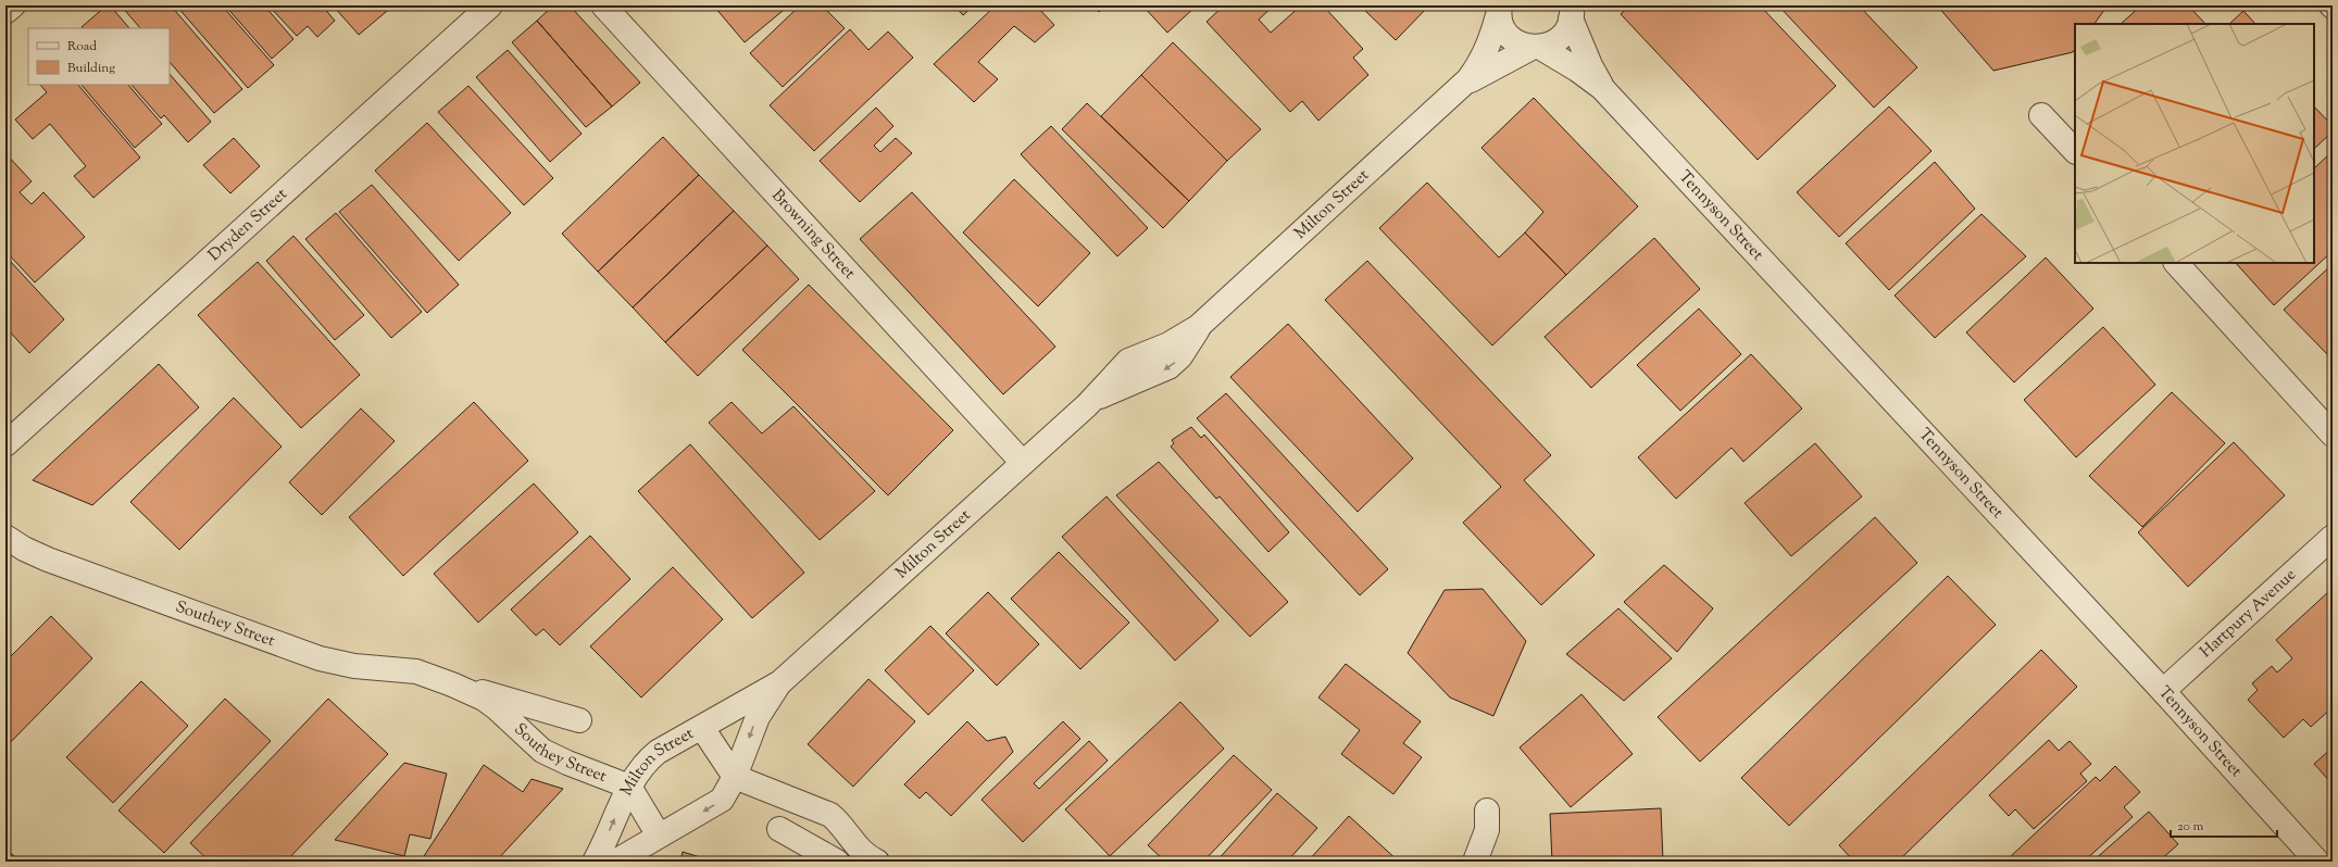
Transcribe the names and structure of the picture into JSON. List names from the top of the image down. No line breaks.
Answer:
{"streets":{"street":["Milton Street","Tennyson Street","Dryden Street","Browning Street","Hartpury Avenue","Southey Street"]},"crossings":[["Milton Street","Tennyson Street"],["Milton Street","Browning Street"],["Milton Street","Southey Street"],["Tennyson Street","Hartpury Avenue"]],"legend":["Road","Building"],"scale_bar":"20 m"}
